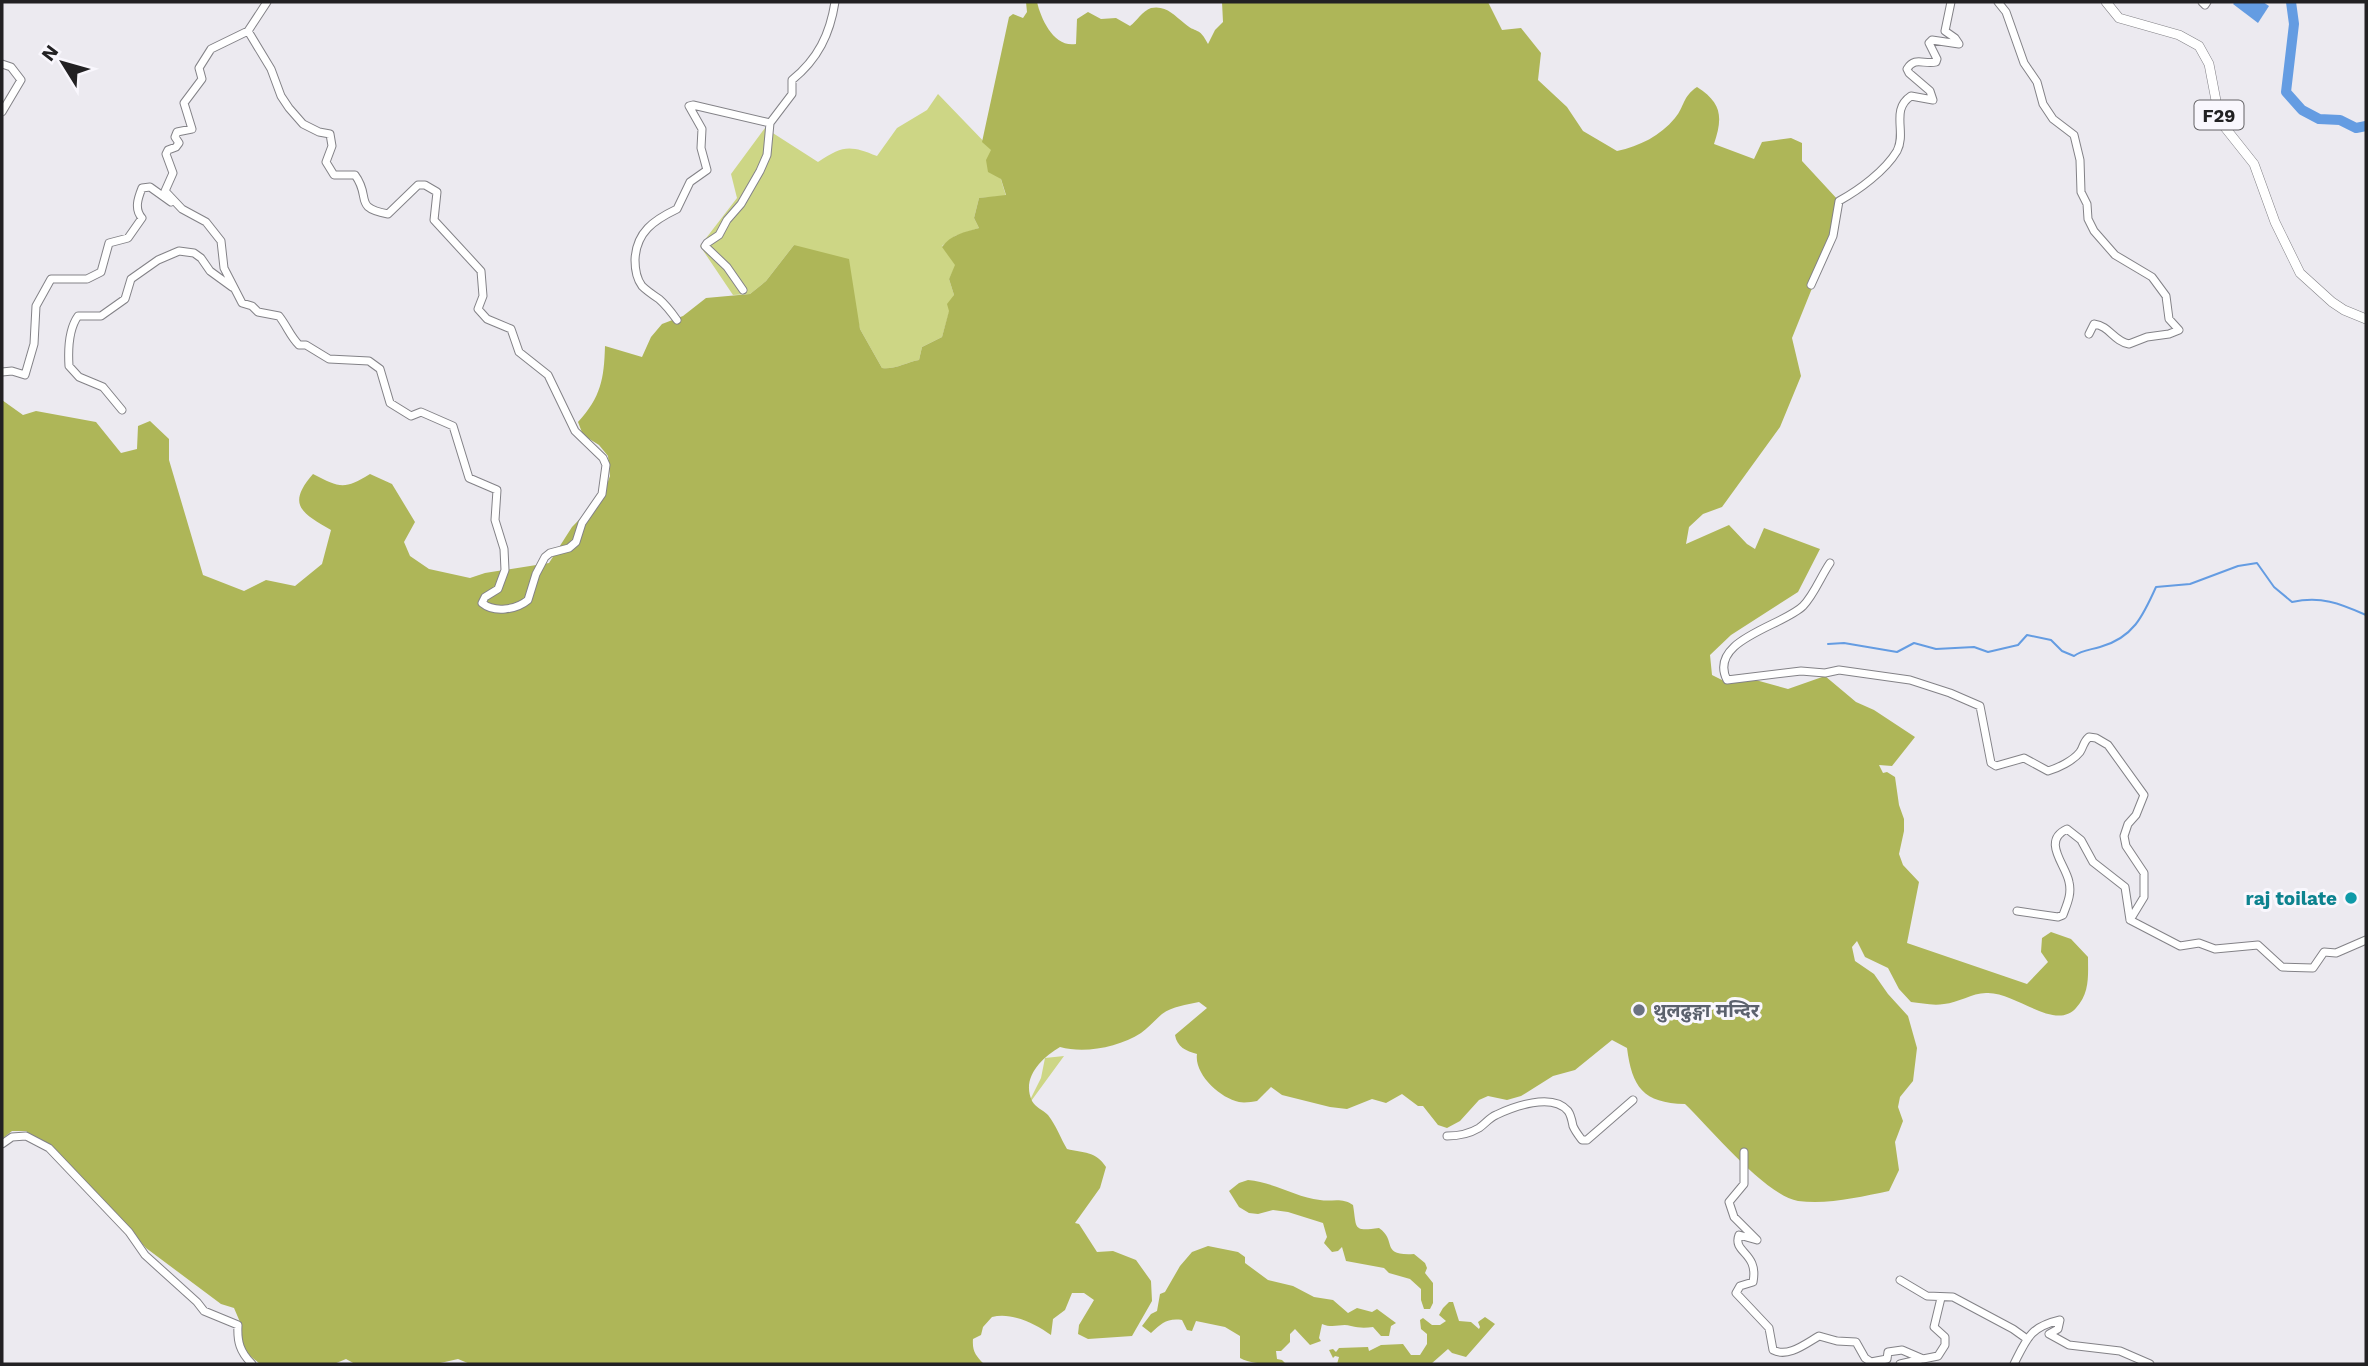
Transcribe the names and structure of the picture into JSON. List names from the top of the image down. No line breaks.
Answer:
{"streets":{"main road":["F29"]},"places":["raj toilate","थुलढुङ्गा मन्दिर"],"north":"top left"}
